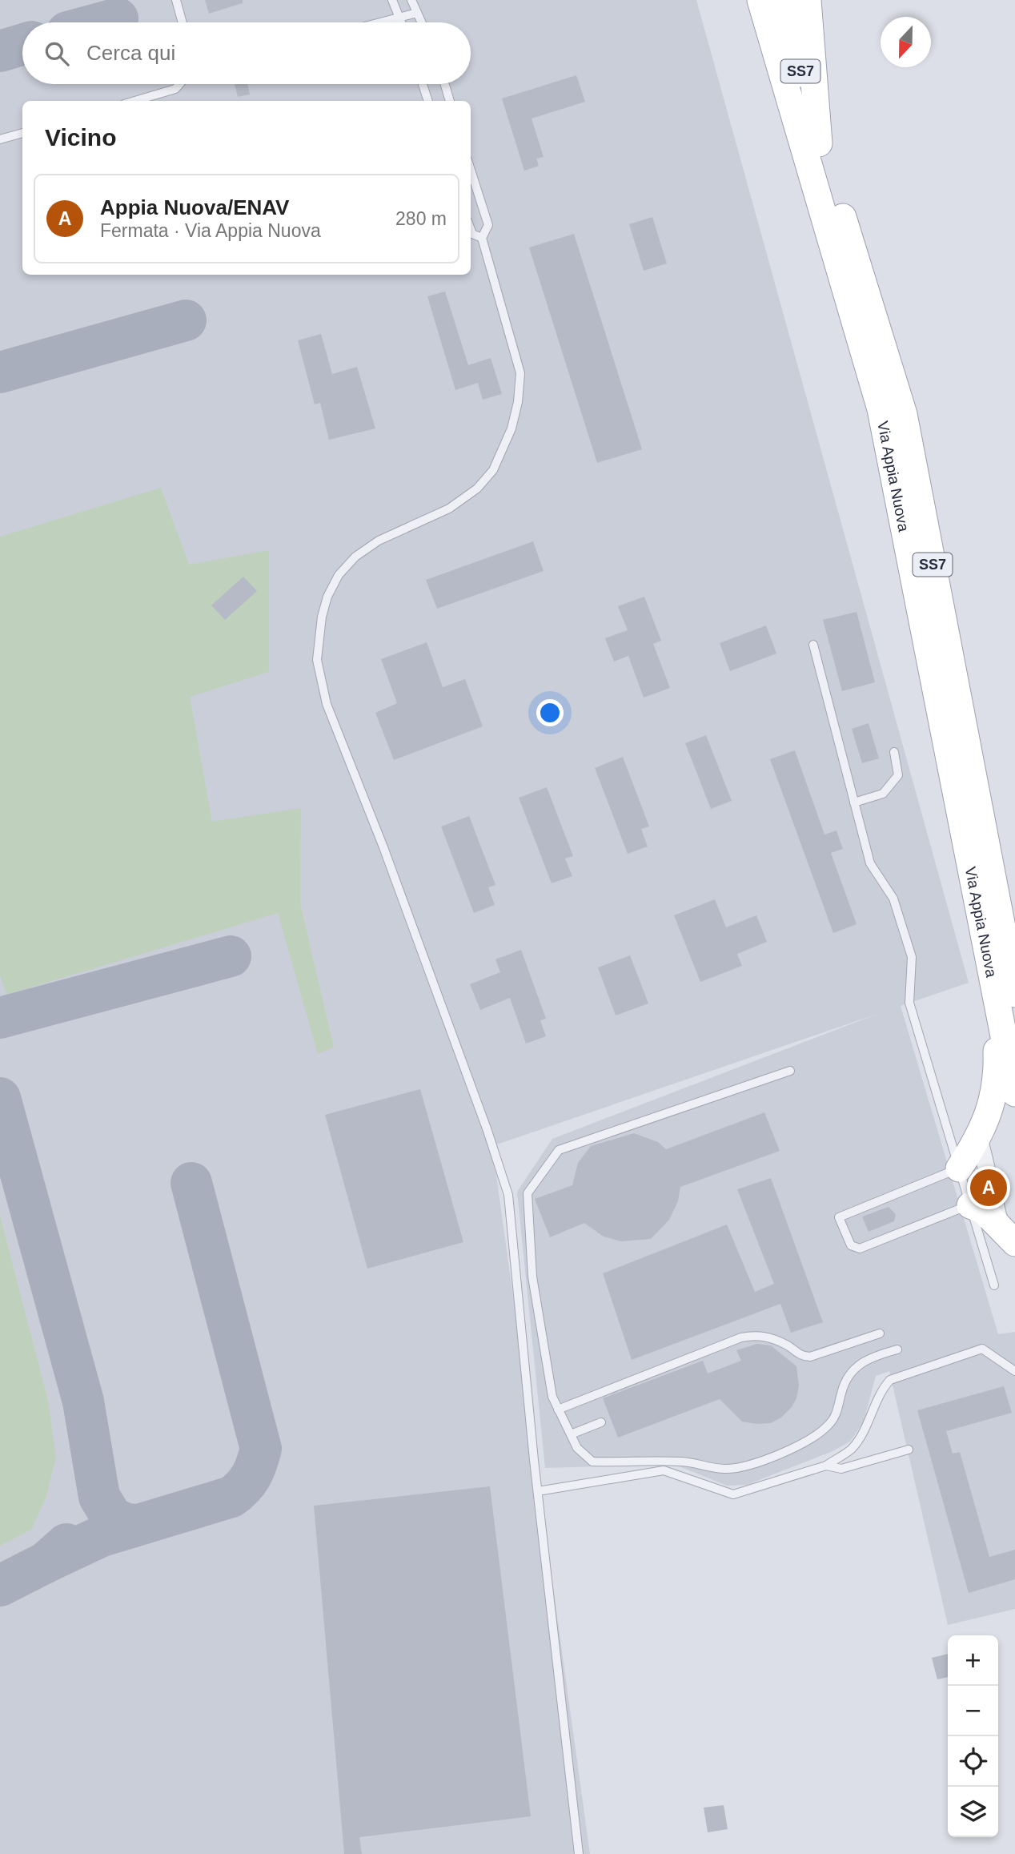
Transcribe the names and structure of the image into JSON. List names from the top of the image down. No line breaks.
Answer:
{"streets":{"main road":["SS7","Via Appia Nuova"]},"north":"bottom","page":{"search":"Cerca qui","heading":"Vicino","list":[{"mark":"A","name":"Appia Nuova/ENAV","note":"Fermata · Via Appia Nuova","value":"280 m"}],"pins":"A","map_buttons":["+","−"]}}
